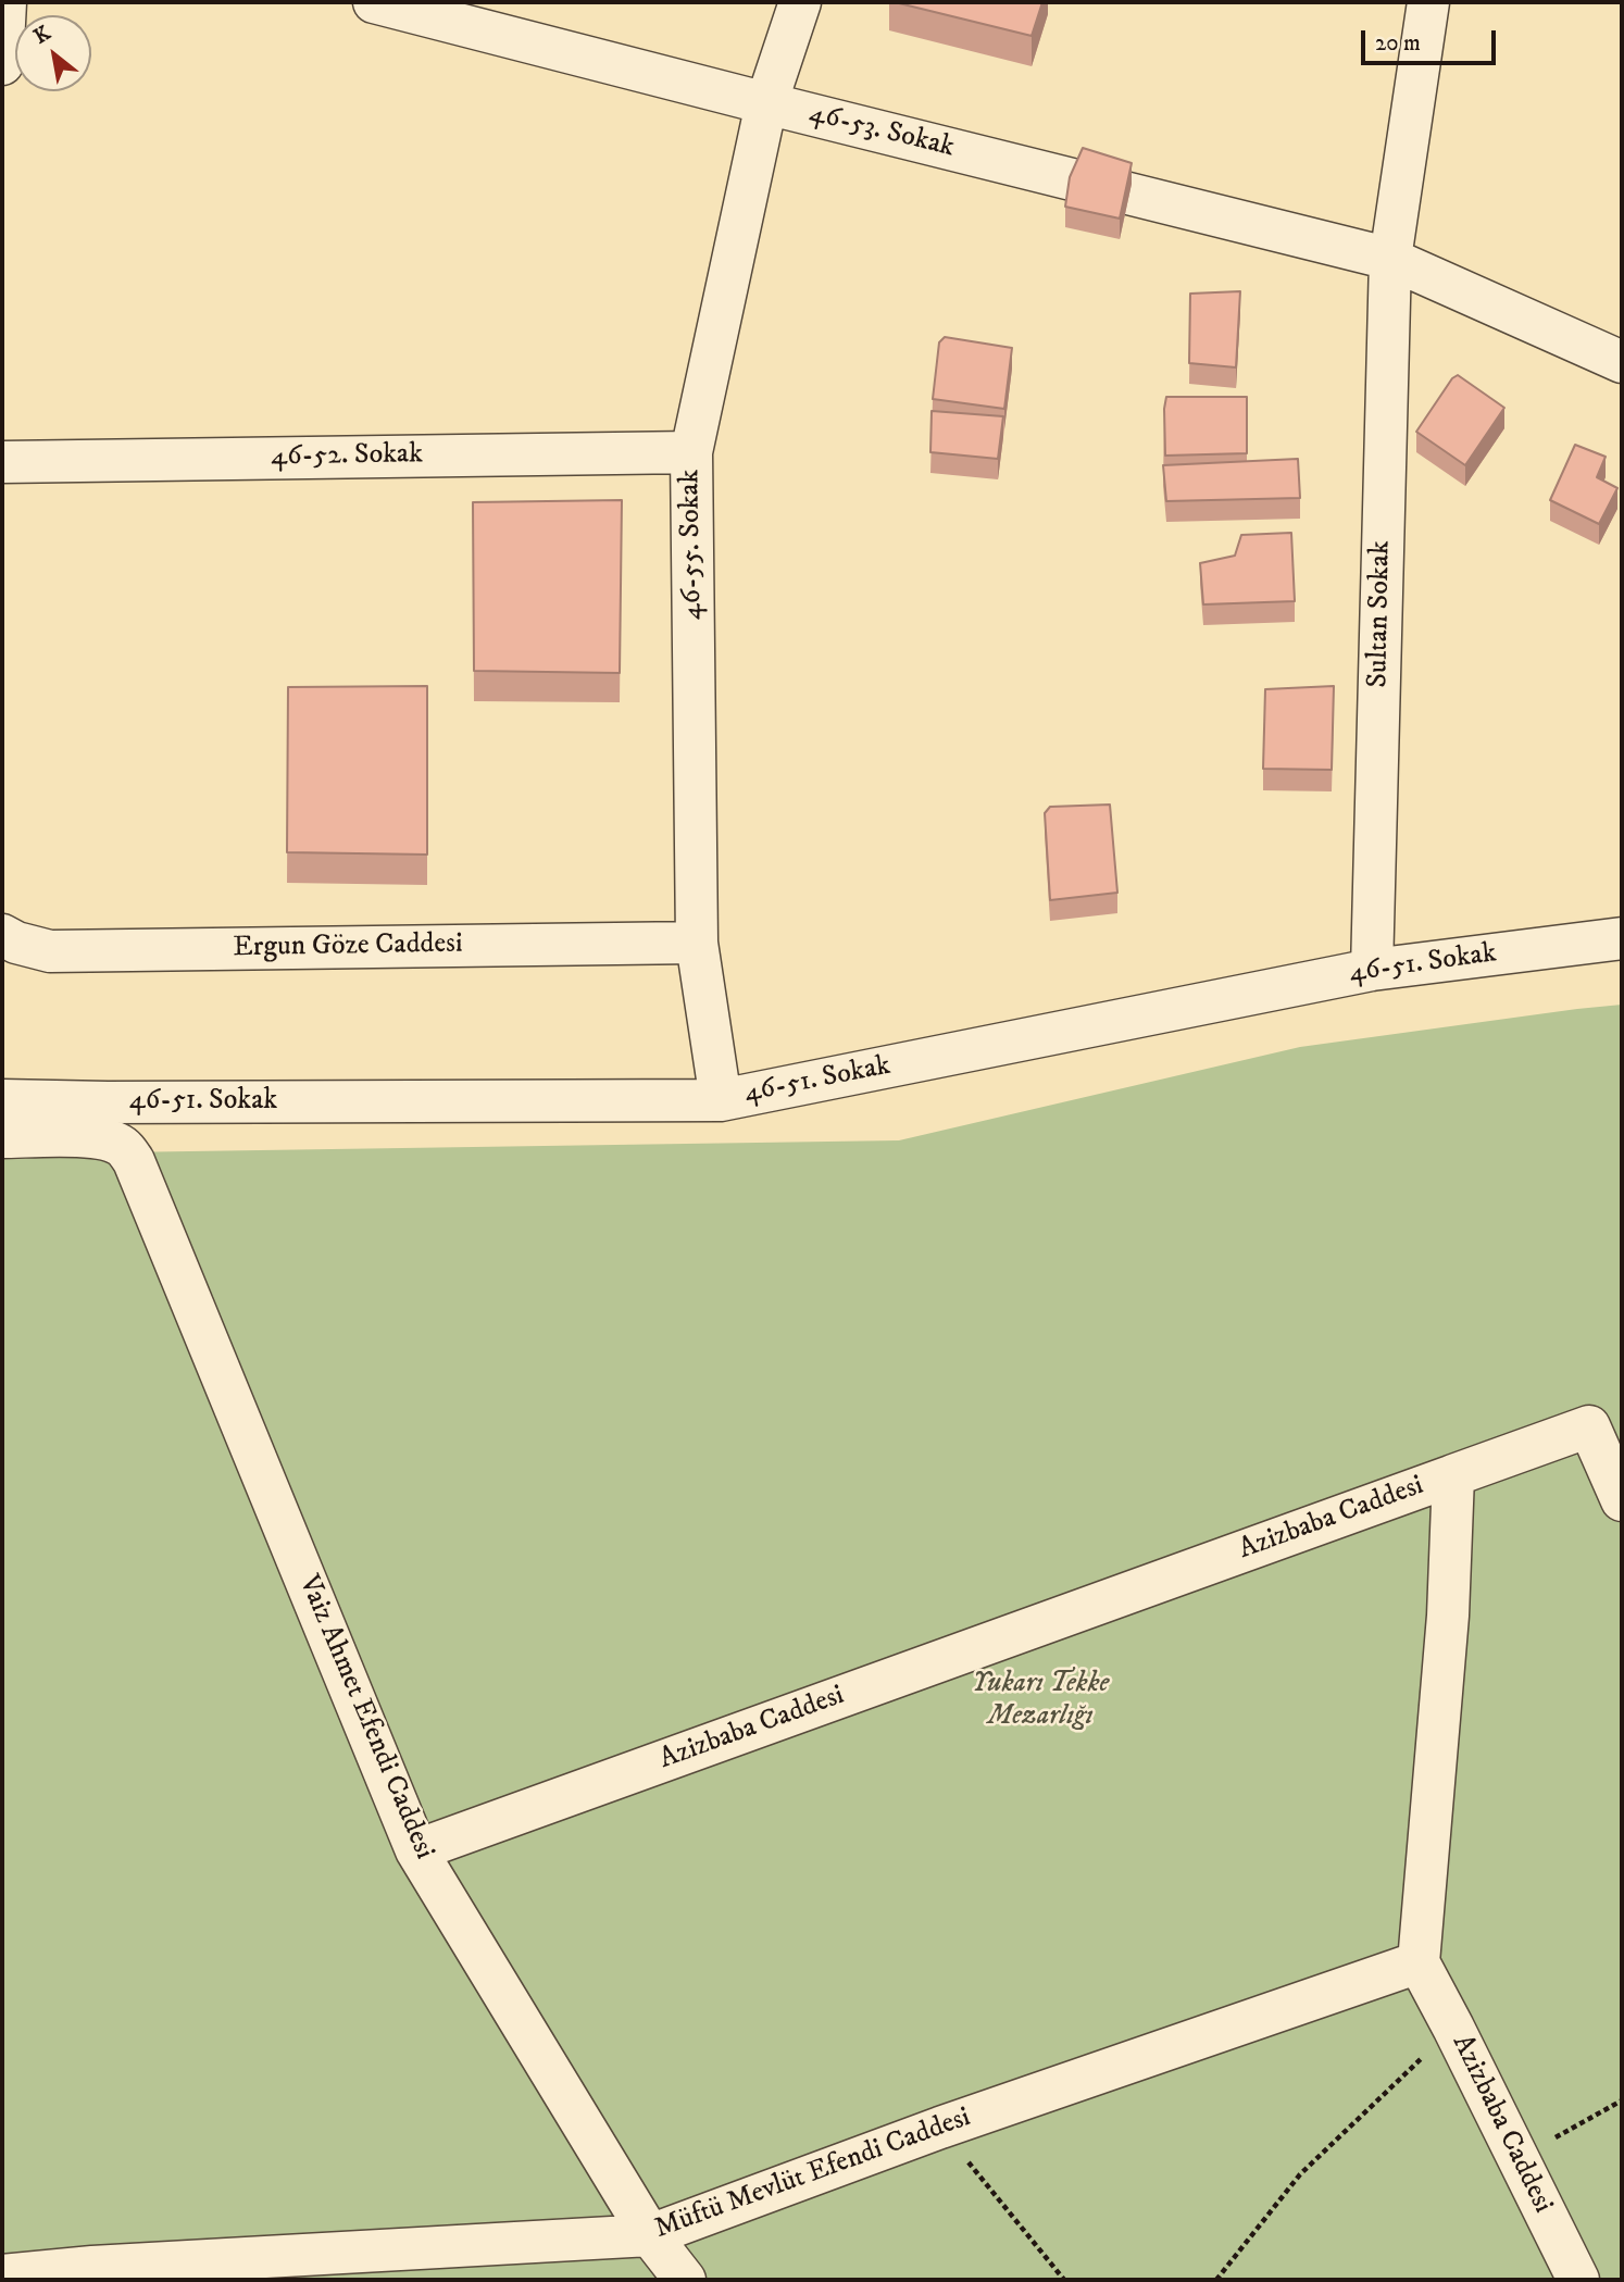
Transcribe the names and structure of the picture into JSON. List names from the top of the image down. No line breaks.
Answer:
{"streets":{"street":["46-53. Sokak","46-52. Sokak","46-55. Sokak","Sultan Sokak","Ergun Göze Caddesi","46-51. Sokak","Azizbaba Caddesi","Vaiz Ahmet Efendi Caddesi","Müftü Mevlüt Efendi Caddesi"]},"crossings":[["46-53. Sokak","46-55. Sokak"],["46-53. Sokak","Sultan Sokak"],["46-52. Sokak","46-55. Sokak"],["46-55. Sokak","Ergun Göze Caddesi"],["46-55. Sokak","46-51. Sokak"],["Sultan Sokak","46-51. Sokak"],["46-51. Sokak","Vaiz Ahmet Efendi Caddesi"],["Azizbaba Caddesi","Vaiz Ahmet Efendi Caddesi"],["Azizbaba Caddesi","Müftü Mevlüt Efendi Caddesi"],["Vaiz Ahmet Efendi Caddesi","Müftü Mevlüt Efendi Caddesi"]],"parks":["Yukarı Tekke Mezarlığı"],"scale_bar":"20 m","north":"top left"}
